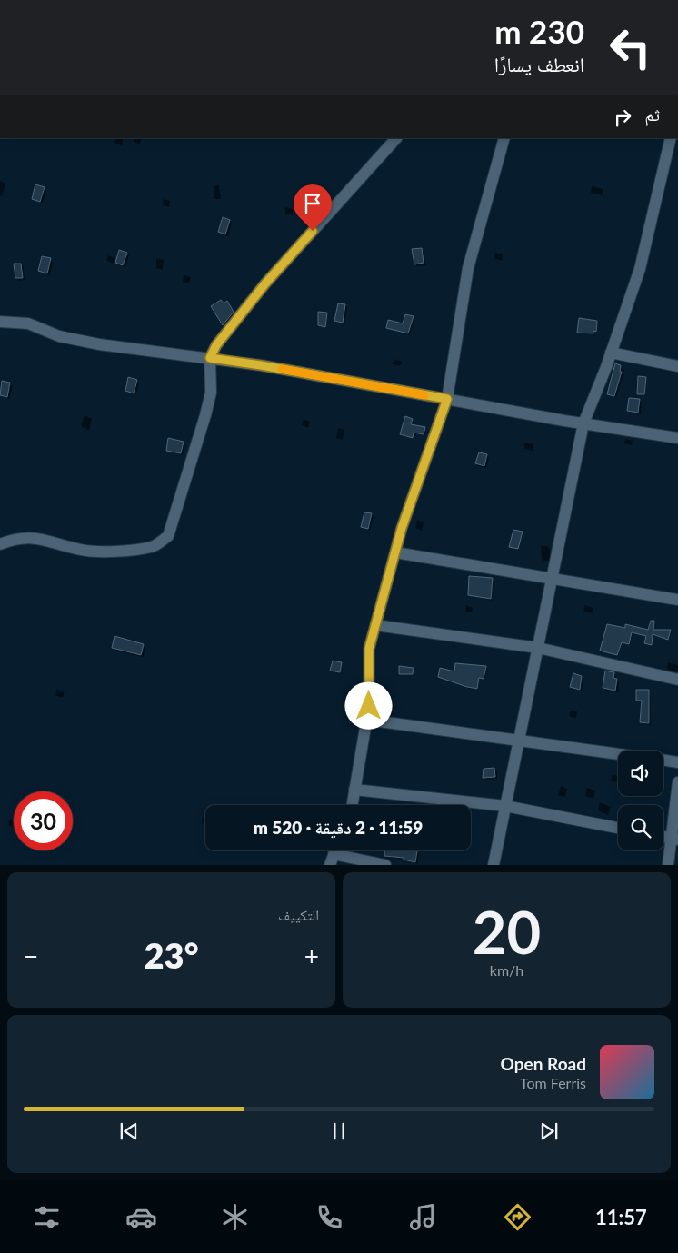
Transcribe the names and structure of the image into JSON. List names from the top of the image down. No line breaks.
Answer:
{"page":{"turn":["230 m","انعطف يسارًا"],"then":"ثم","limit":"30","trip":"11:59 · 2 دقيقة · 520 m","tile":[["20","km/h"],"التكييف"],"heat":["−","23°","+"],"song":["Open Road","Tom Ferris"],"tabs":"11:57"}}
